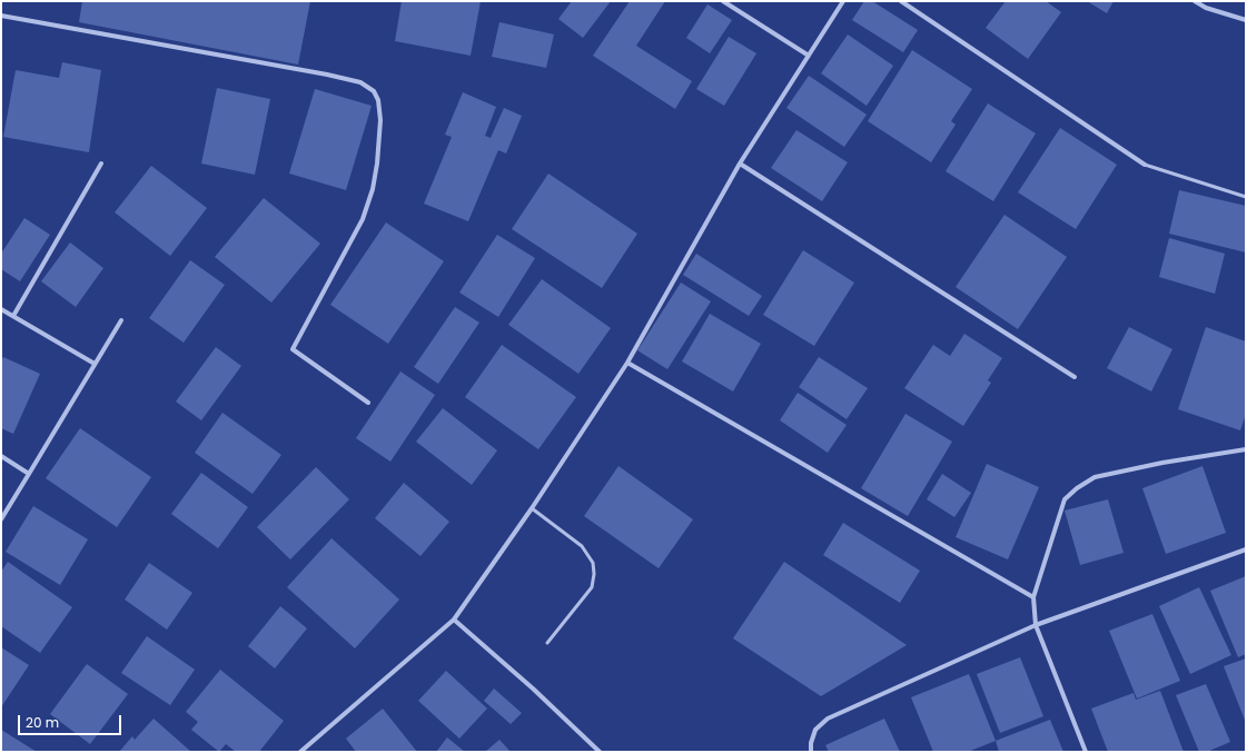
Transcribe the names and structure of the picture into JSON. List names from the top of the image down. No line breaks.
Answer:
{"scale_bar":"20 m"}
